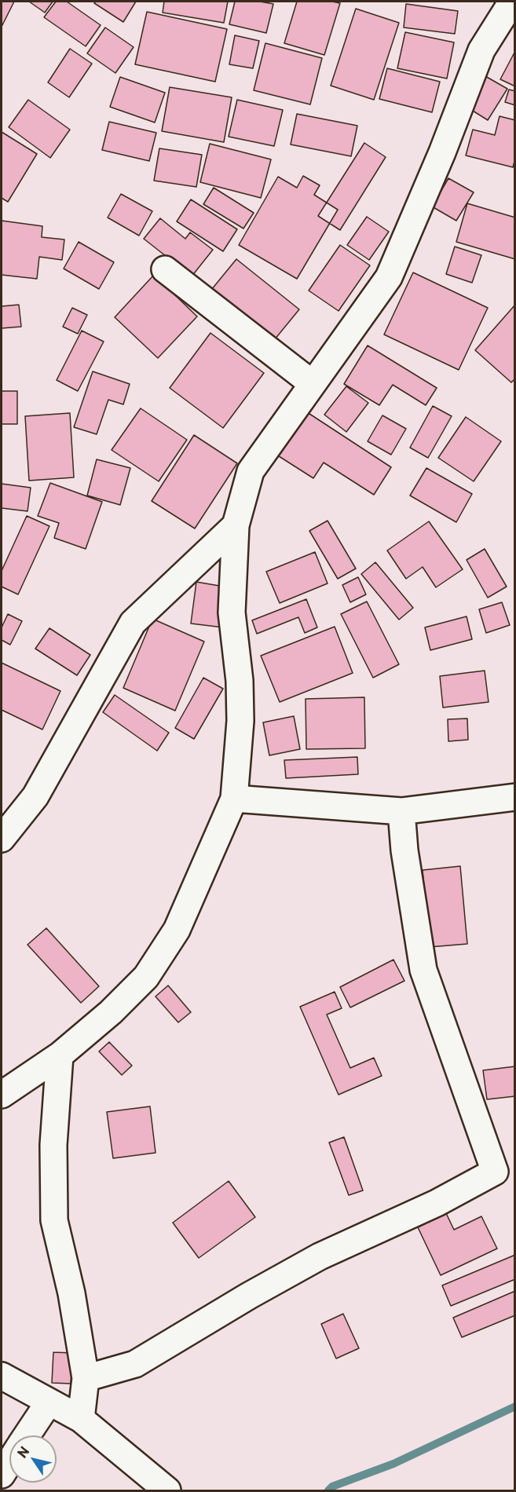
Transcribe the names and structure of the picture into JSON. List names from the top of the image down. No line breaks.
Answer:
{"north":"top left"}
